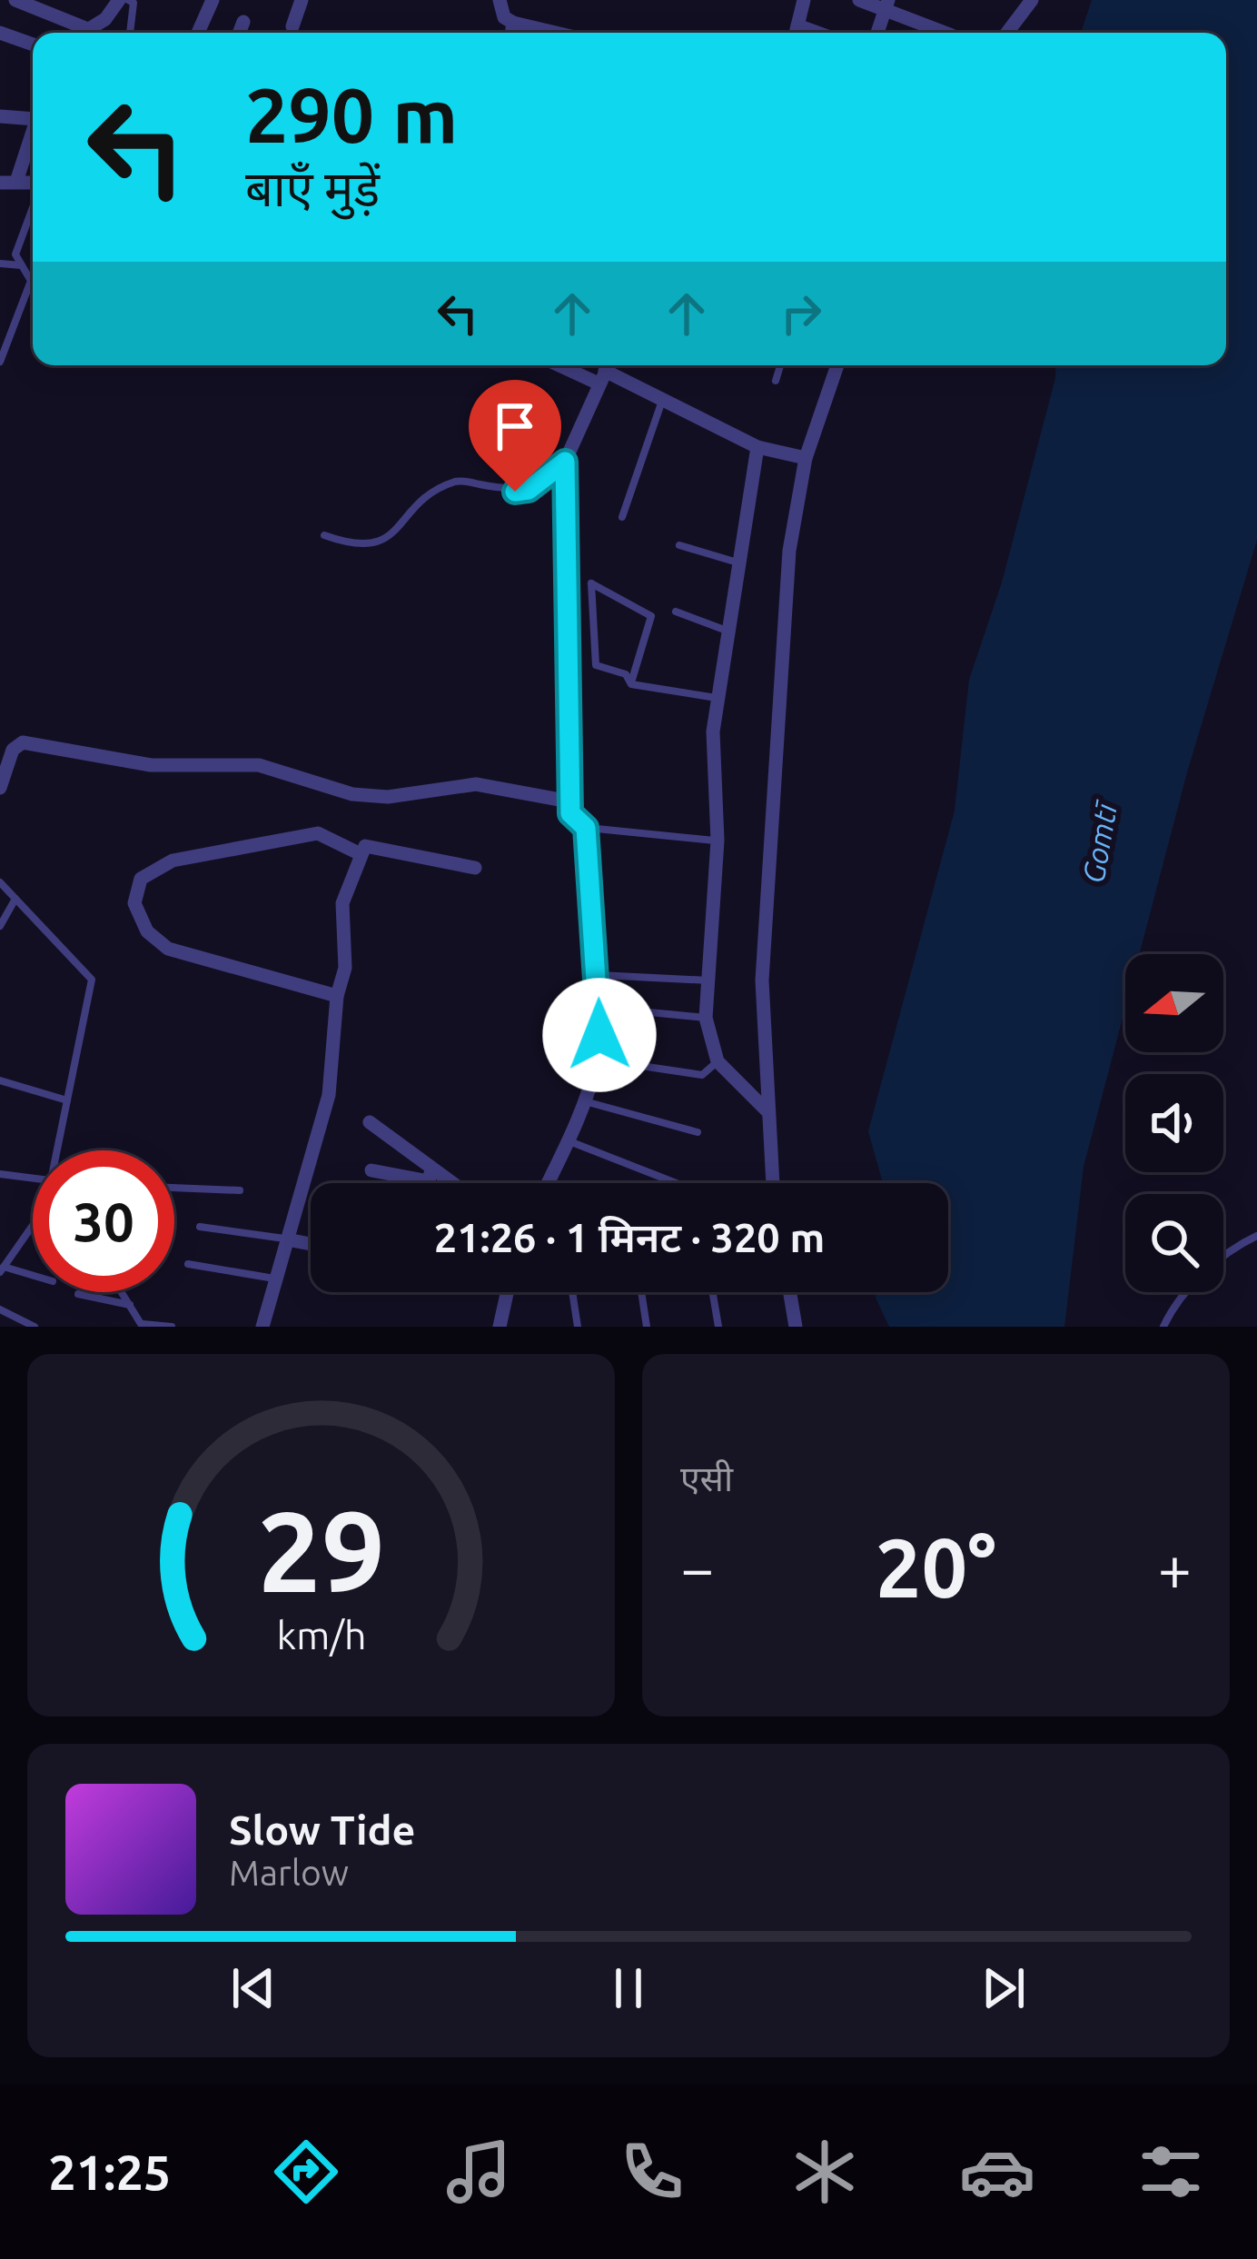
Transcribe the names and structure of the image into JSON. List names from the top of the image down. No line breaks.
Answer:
{"water":["Gomtī"],"north":"left","page":{"turn":["290 m","बाएँ मुड़ें"],"limit":"30","trip":"21:26 · 1 मिनट · 320 m","tile":"एसी","heat":["−","20°","+"],"song":["Slow Tide","Marlow"],"tabs":"21:25","gauge":["29","km/h"]}}
